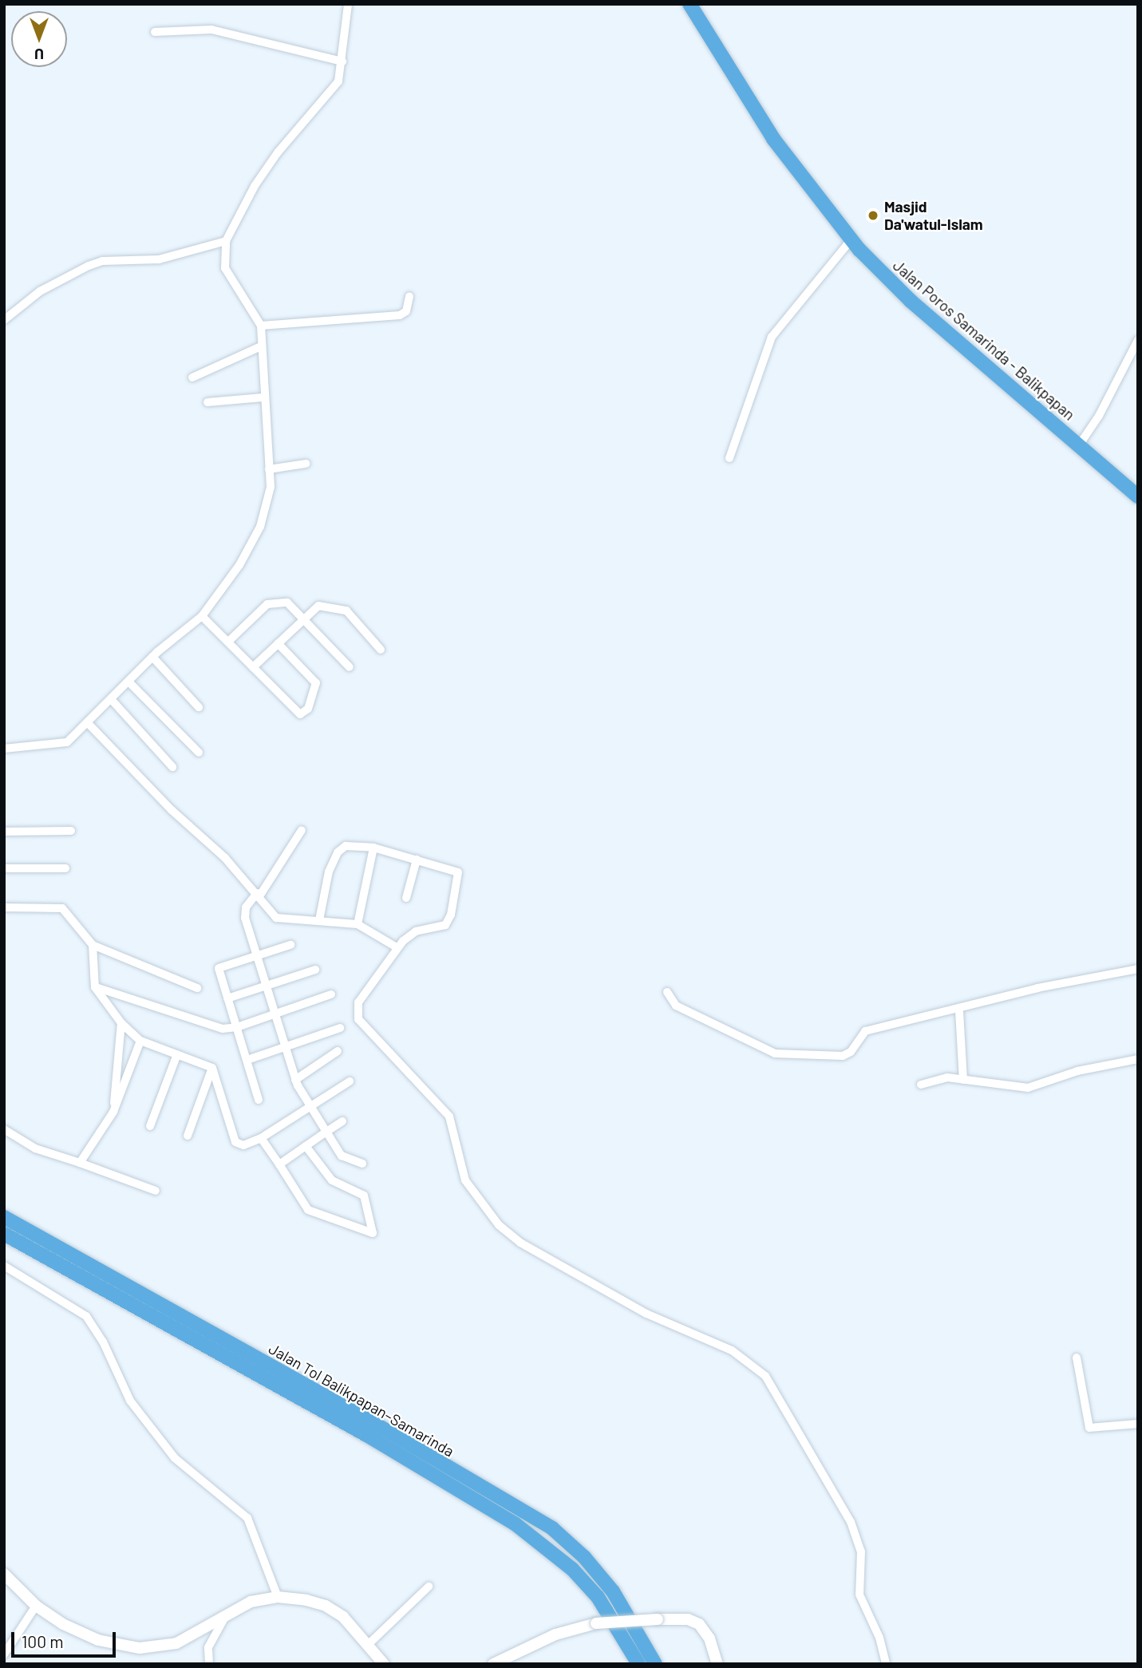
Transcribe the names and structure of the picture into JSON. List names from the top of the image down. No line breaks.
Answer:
{"streets":{"highway":["Jalan Poros Samarinda - Balikpapan","Jalan Tol Balikpapan–Samarinda"]},"places":["Masjid Da'watul-Islam"],"scale_bar":"100 m","north":"bottom"}
